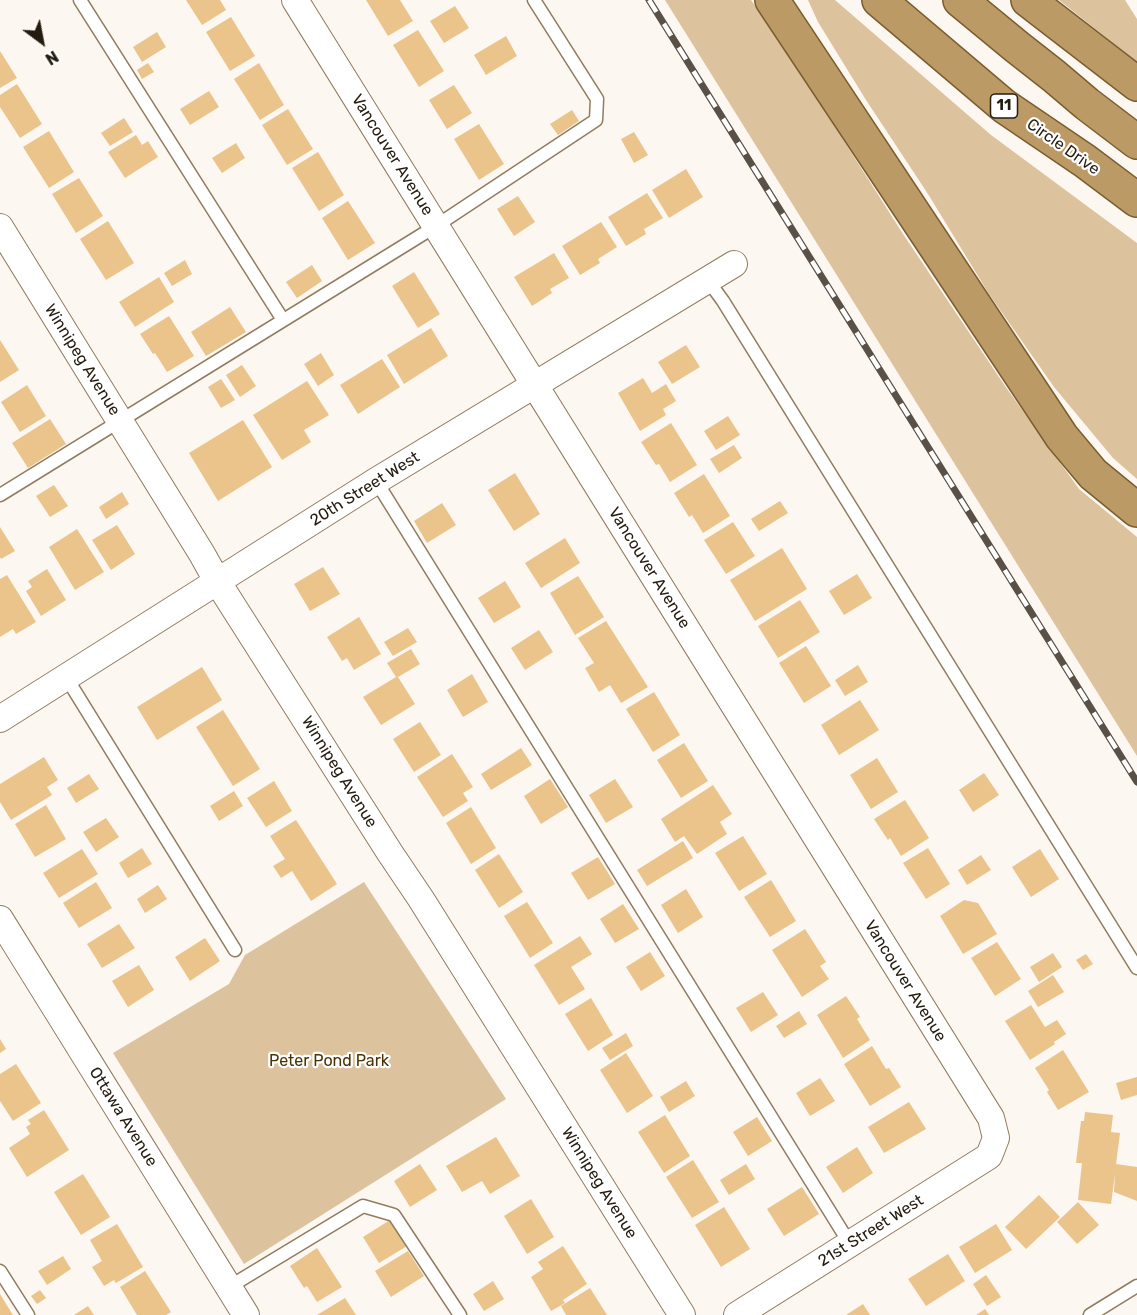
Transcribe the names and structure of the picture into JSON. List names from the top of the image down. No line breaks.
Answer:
{"streets":{"highway":["11","Circle Drive"],"street":["Vancouver Avenue","Winnipeg Avenue","20th Street West","Ottawa Avenue","21st Street West"]},"crossings":[["Vancouver Avenue","20th Street West"],["Vancouver Avenue","21st Street West"],["Winnipeg Avenue","20th Street West"]],"parks":["Peter Pond Park"],"north":"bottom right"}
